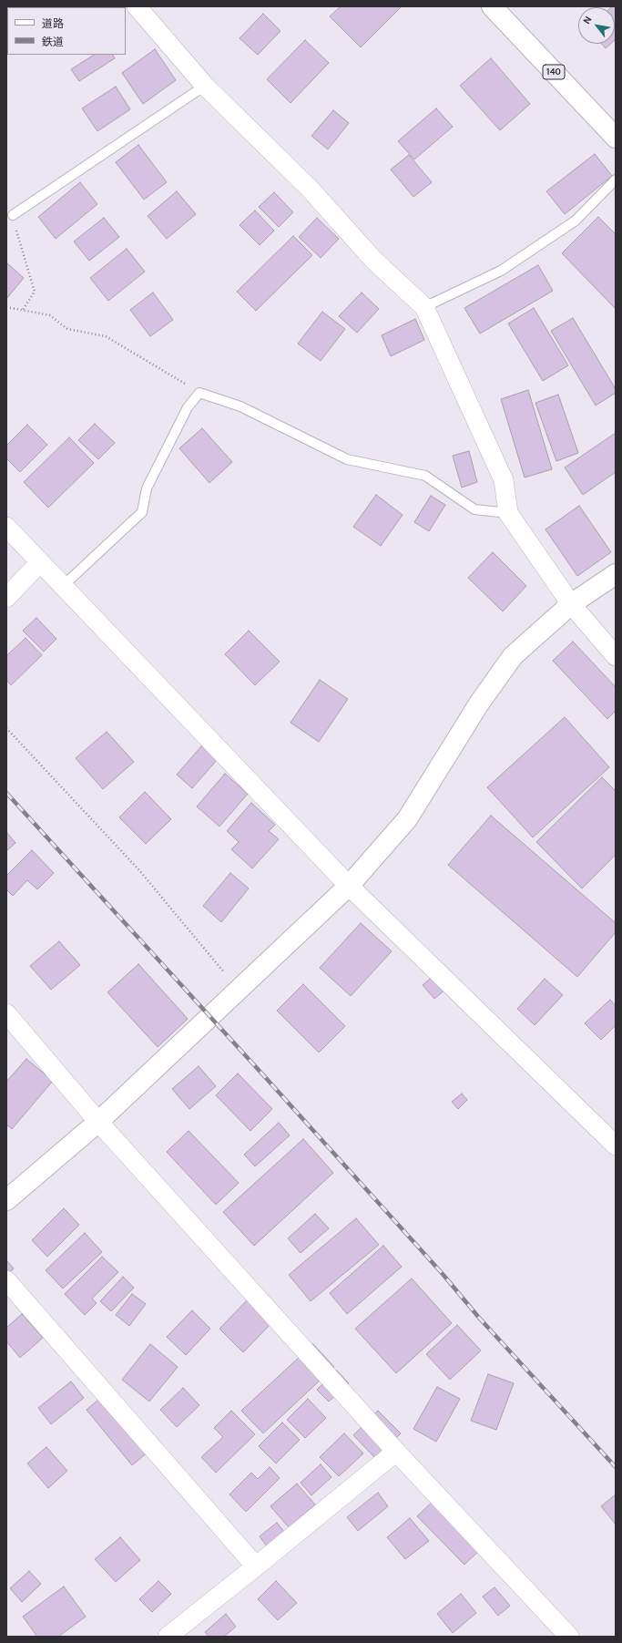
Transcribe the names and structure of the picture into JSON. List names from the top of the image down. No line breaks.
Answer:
{"streets":{"main road":["140"]},"legend":["道路","鉄道"],"north":"top left"}
